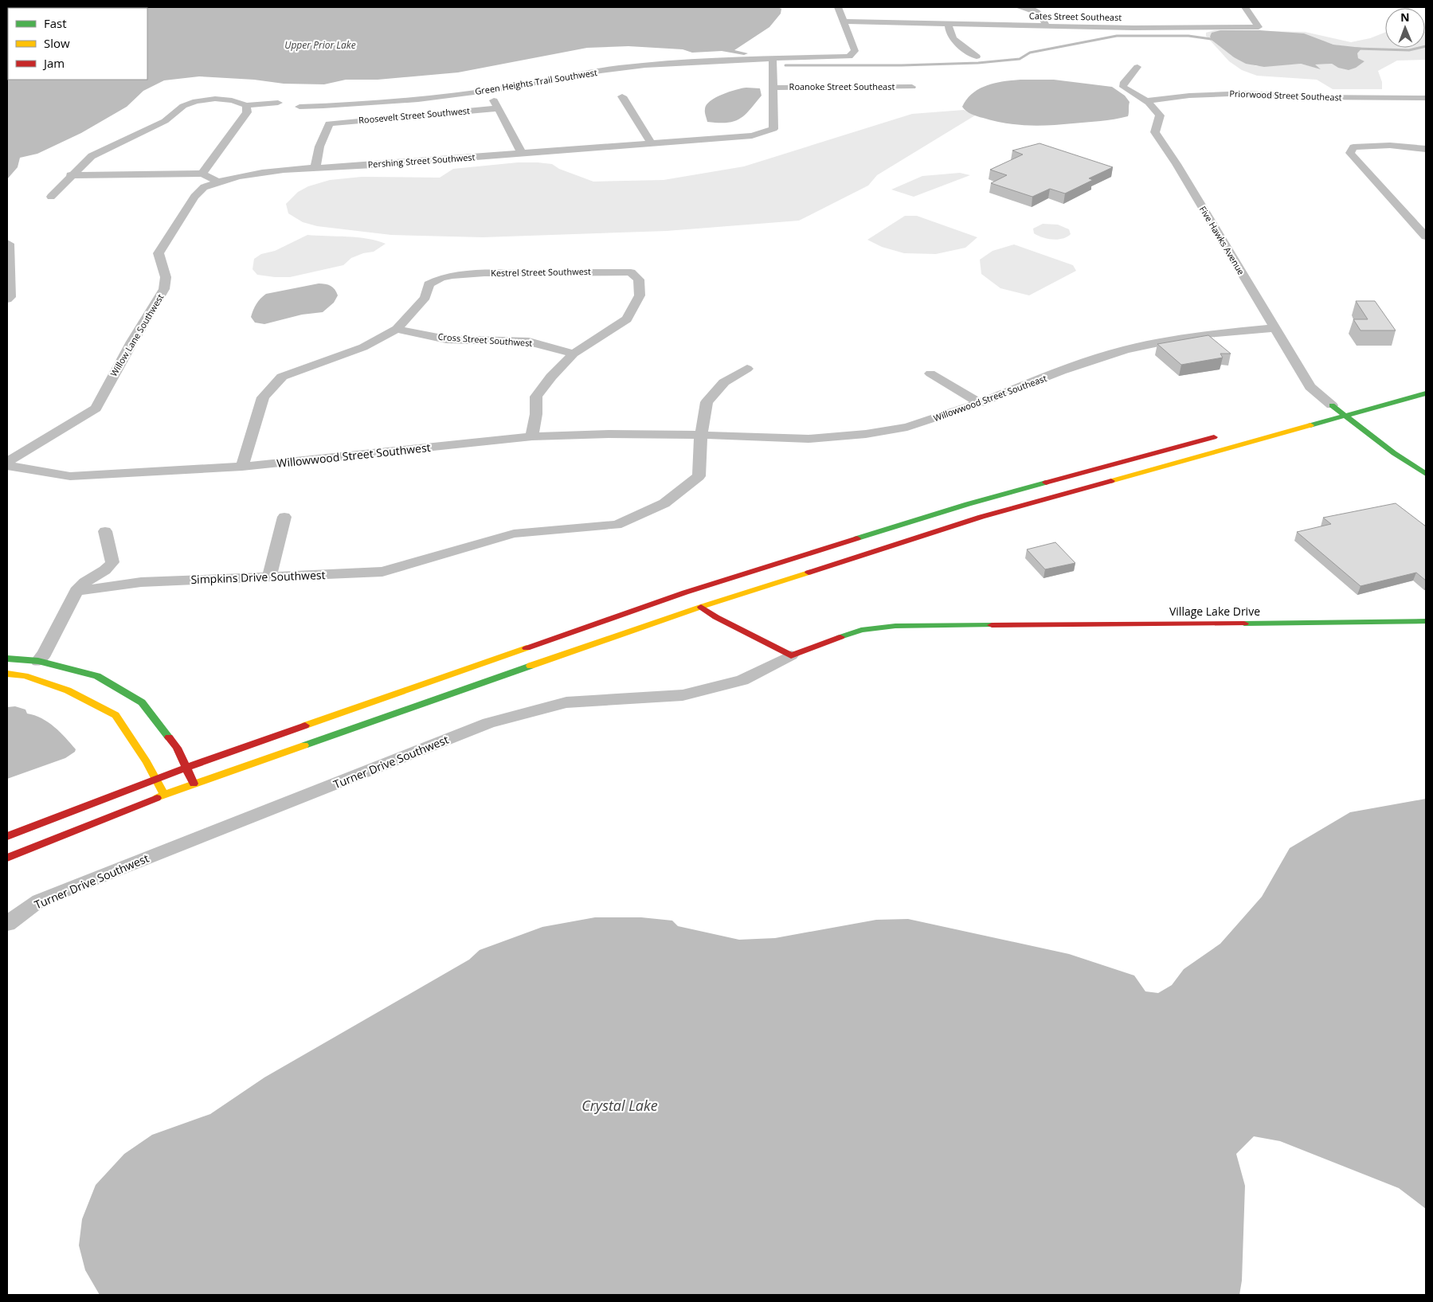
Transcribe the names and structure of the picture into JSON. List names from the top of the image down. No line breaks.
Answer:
{"streets":{"main road":["Five Hawks Avenue","Village Lake Drive"],"street":["Cates Street Southeast","Green Heights Trail Southwest","Roanoke Street Southeast","Priorwood Street Southeast","Roosevelt Street Southwest","Pershing Street Southwest","Kestrel Street Southwest","Willow Lane Southwest","Cross Street Southwest","Willowwood Street Southeast","Willowwood Street Southwest","Simpkins Drive Southwest","Turner Drive Southwest"]},"crossings":[["Cates Street Southeast","Green Heights Trail Southwest"],["Roanoke Street Southeast","Pershing Street Southwest"],["Priorwood Street Southeast","Five Hawks Avenue"],["Roosevelt Street Southwest","Pershing Street Southwest"],["Pershing Street Southwest","Willow Lane Southwest"],["Five Hawks Avenue","Willowwood Street Southeast"],["Kestrel Street Southwest","Cross Street Southwest"],["Willowwood Street Southeast","Willowwood Street Southwest"],["Willowwood Street Southeast","Simpkins Drive Southwest"],["Willowwood Street Southwest","Simpkins Drive Southwest"],["Village Lake Drive","Turner Drive Southwest"]],"water":["Upper Prior Lake","Crystal Lake"],"legend":["Fast","Slow","Jam"],"north":"top"}
